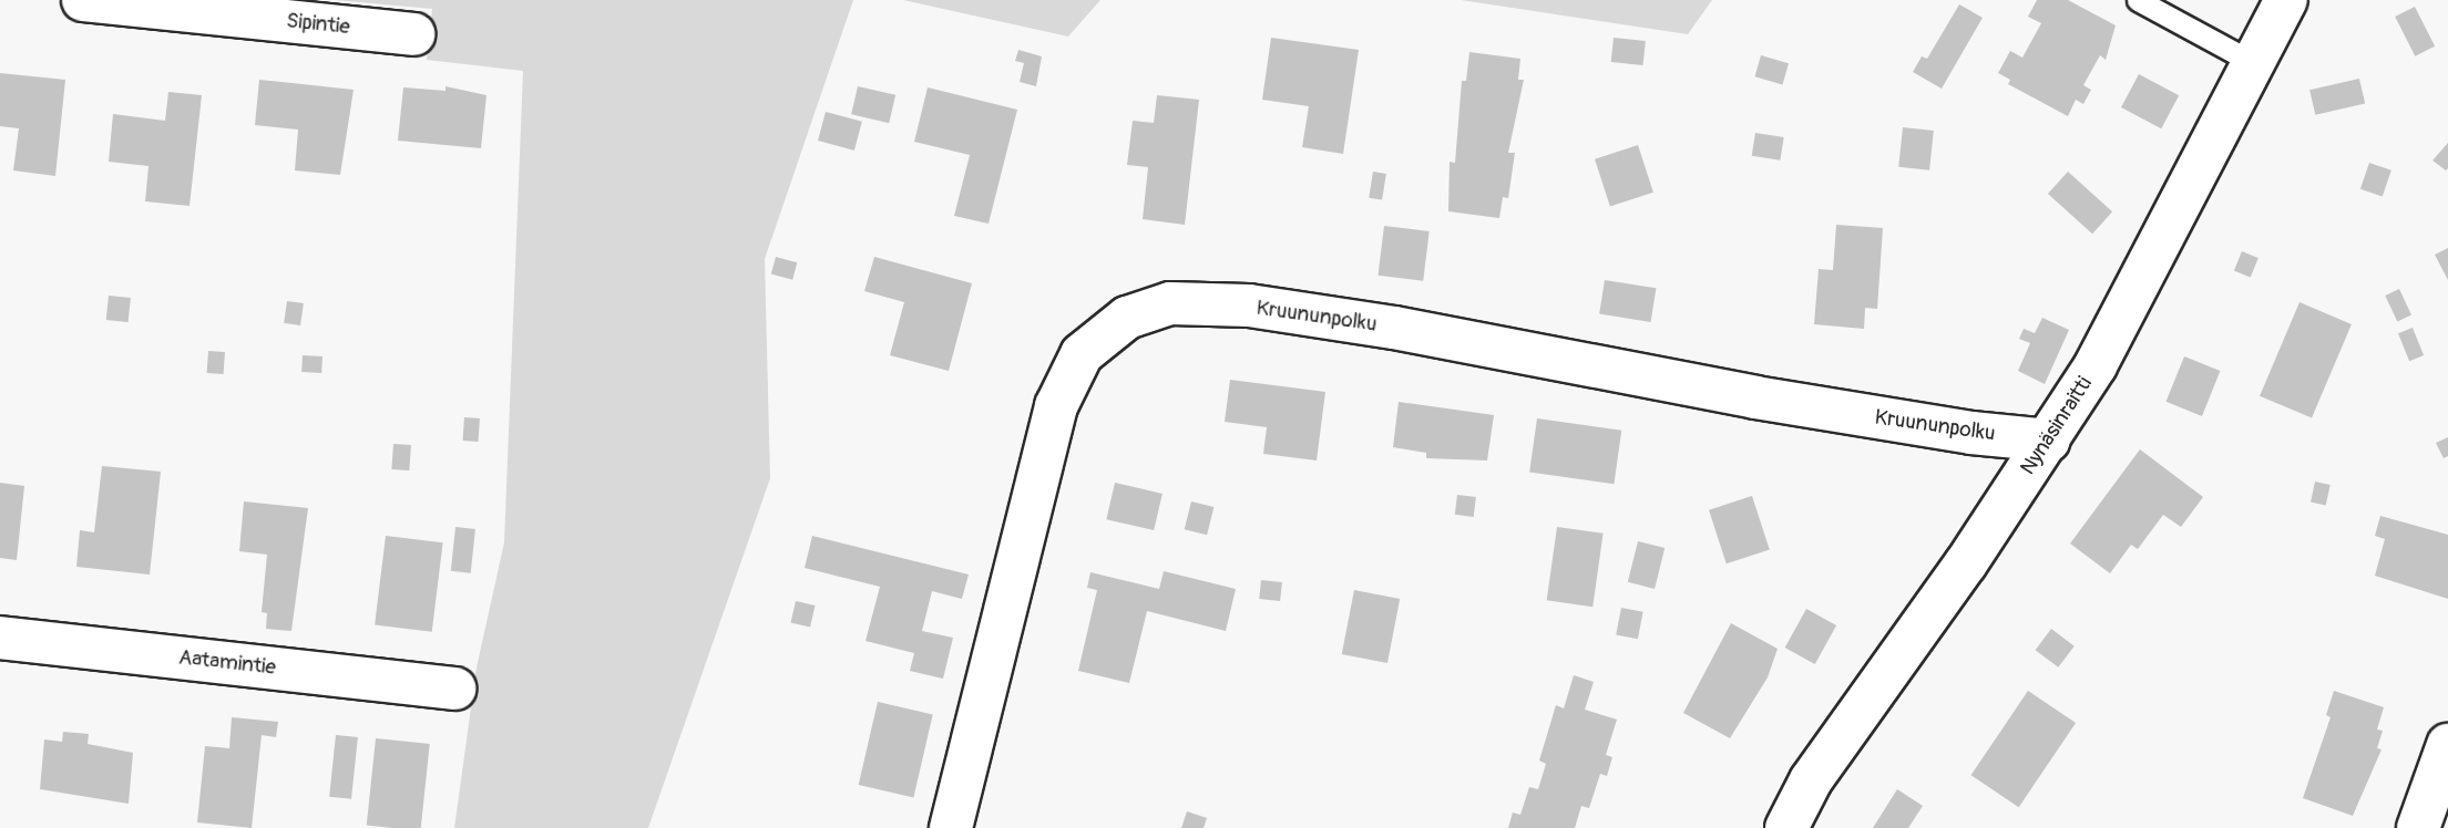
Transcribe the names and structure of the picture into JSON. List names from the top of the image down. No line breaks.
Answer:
{"streets":{"street":["Sipintie","Kruununpolku","Nynäsinraitti","Aatamintie"]},"crossings":[["Kruununpolku","Nynäsinraitti"]]}
